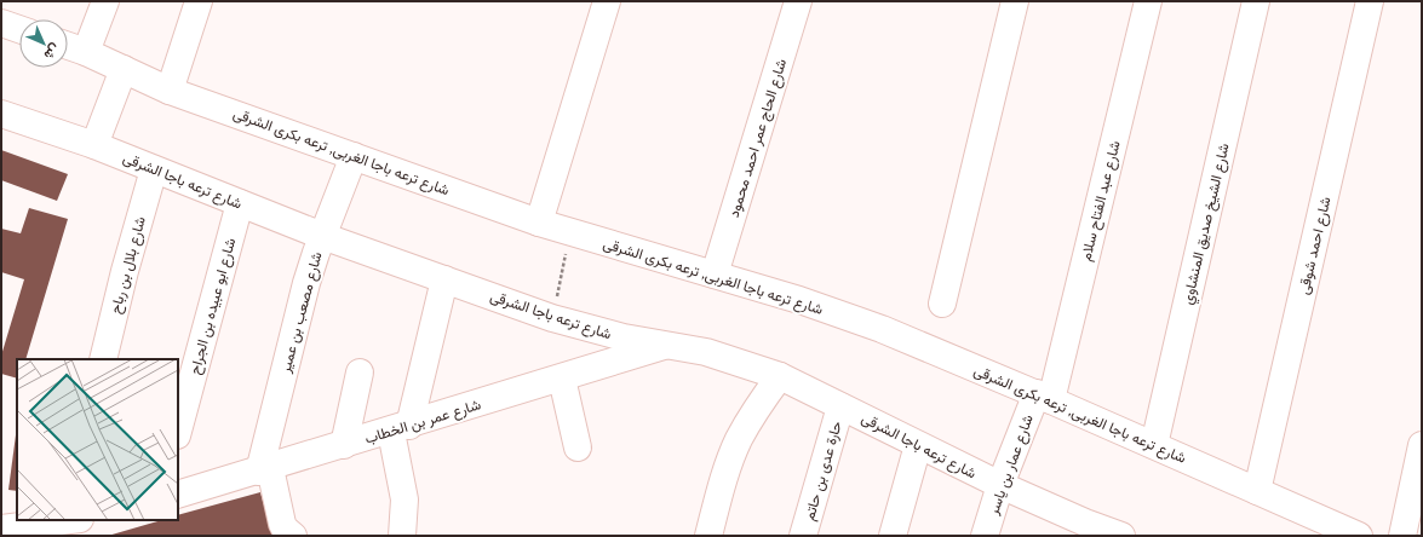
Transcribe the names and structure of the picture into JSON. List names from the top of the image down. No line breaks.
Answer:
{"streets":{"street":["شارع الحاج عمر احمد محمود","شارع ترعه باجا الغربى, ترعه بكرى الشرقى","شارع ترعه باجا الشرقى","شارع عبد الفتاح سلام","شارع الشيخ صديق المنشاوي","شارع احمد شوقى","شارع بلال بن رباح","شارع ابو عبيده بن الجراح","شارع مصعب بن عمير","شارع عمر بن الخطاب","شارع عمار بن ياسر","حارة عدى بن حاتم"]},"crossings":[["شارع الحاج عمر احمد محمود","شارع ترعه باجا الغربى, ترعه بكرى الشرقى"],["شارع ترعه باجا الغربى, ترعه بكرى الشرقى","شارع عبد الفتاح سلام"],["شارع ترعه باجا الغربى, ترعه بكرى الشرقى","شارع الشيخ صديق المنشاوي"],["شارع ترعه باجا الغربى, ترعه بكرى الشرقى","شارع احمد شوقى"],["شارع ترعه باجا الغربى, ترعه بكرى الشرقى","شارع مصعب بن عمير"],["شارع ترعه باجا الغربى, ترعه بكرى الشرقى","شارع عمار بن ياسر"],["شارع ترعه باجا الشرقى","شارع بلال بن رباح"],["شارع ترعه باجا الشرقى","شارع ابو عبيده بن الجراح"],["شارع ترعه باجا الشرقى","شارع مصعب بن عمير"],["شارع ترعه باجا الشرقى","شارع عمر بن الخطاب"],["شارع ترعه باجا الشرقى","شارع عمار بن ياسر"],["شارع ترعه باجا الشرقى","حارة عدى بن حاتم"],["شارع عبد الفتاح سلام","شارع عمار بن ياسر"],["شارع مصعب بن عمير","شارع عمر بن الخطاب"]],"north":"bottom right"}
